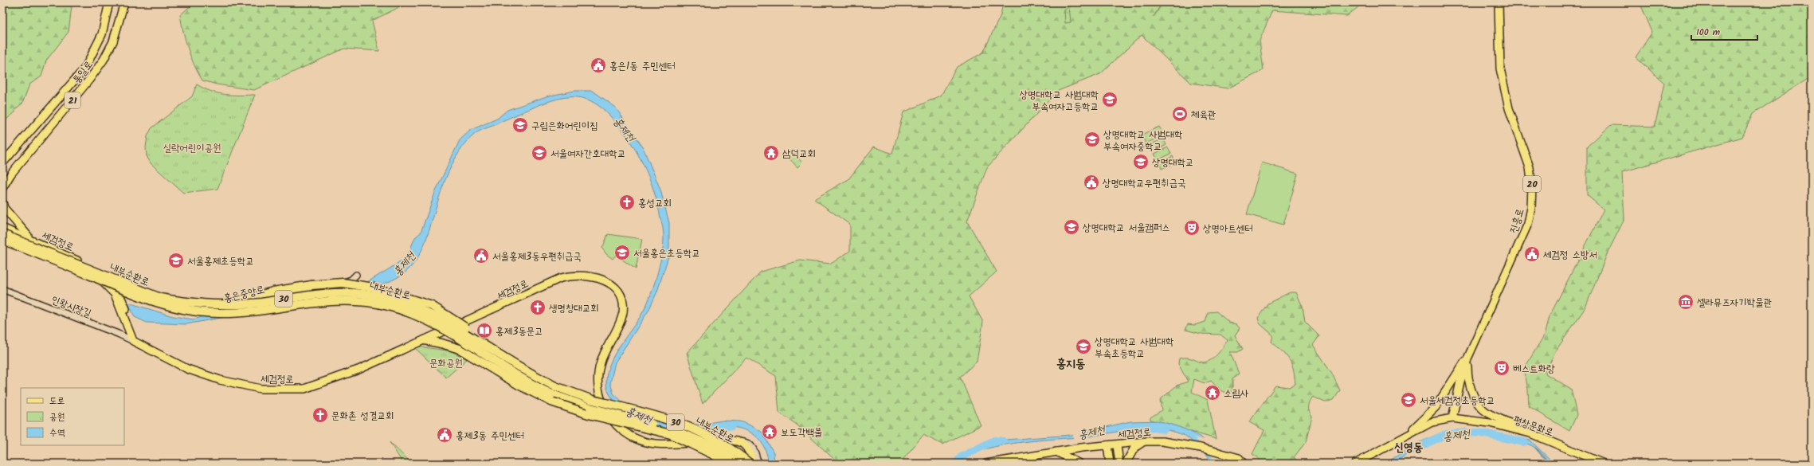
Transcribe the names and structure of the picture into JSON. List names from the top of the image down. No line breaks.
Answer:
{"streets":{"highway":["내부순환로","30"],"main road":["통일로","21","20","진흥로","세검정로","평창문화로"],"street":["홍은중앙로","인왕시장길"]},"crossings":[["진흥로","평창문화로"],["세검정로","홍은중앙로"],["세검정로","인왕시장길"]],"districts":["홍지동","신영동"],"water":["홍제천"],"parks":["실락어린이공원","문화공원"],"places":{"public building":["홍은1동 주민센터","상명대학교우편취급국","세검정 소방서","서울홍제3동우편취급국","홍제3동 주민센터"],"school or university":["상명대학교 사범대학 부속여자고등학교","구립은화어린이집","상명대학교 사범대학 부속여자중학교","서울여자간호대학교","상명대학교","상명대학교 서울캠퍼스","서울홍은초등학교","서울홍제초등학교","상명대학교 사범대학 부속초등학교","서울세검정초등학교"],"sports":["체육관"],"temple":["삼덕교회","소림사","보도각백불"],"church":["홍성교회","생명창대교회","문화촌 성결교회"],"theatre":["상명아트센터","베스트화랑"],"museum":["셀라뮤즈자기박물관"],"library":["홍제3동문고"]},"legend":["도로","공원","수역"],"scale_bar":"100 m"}
